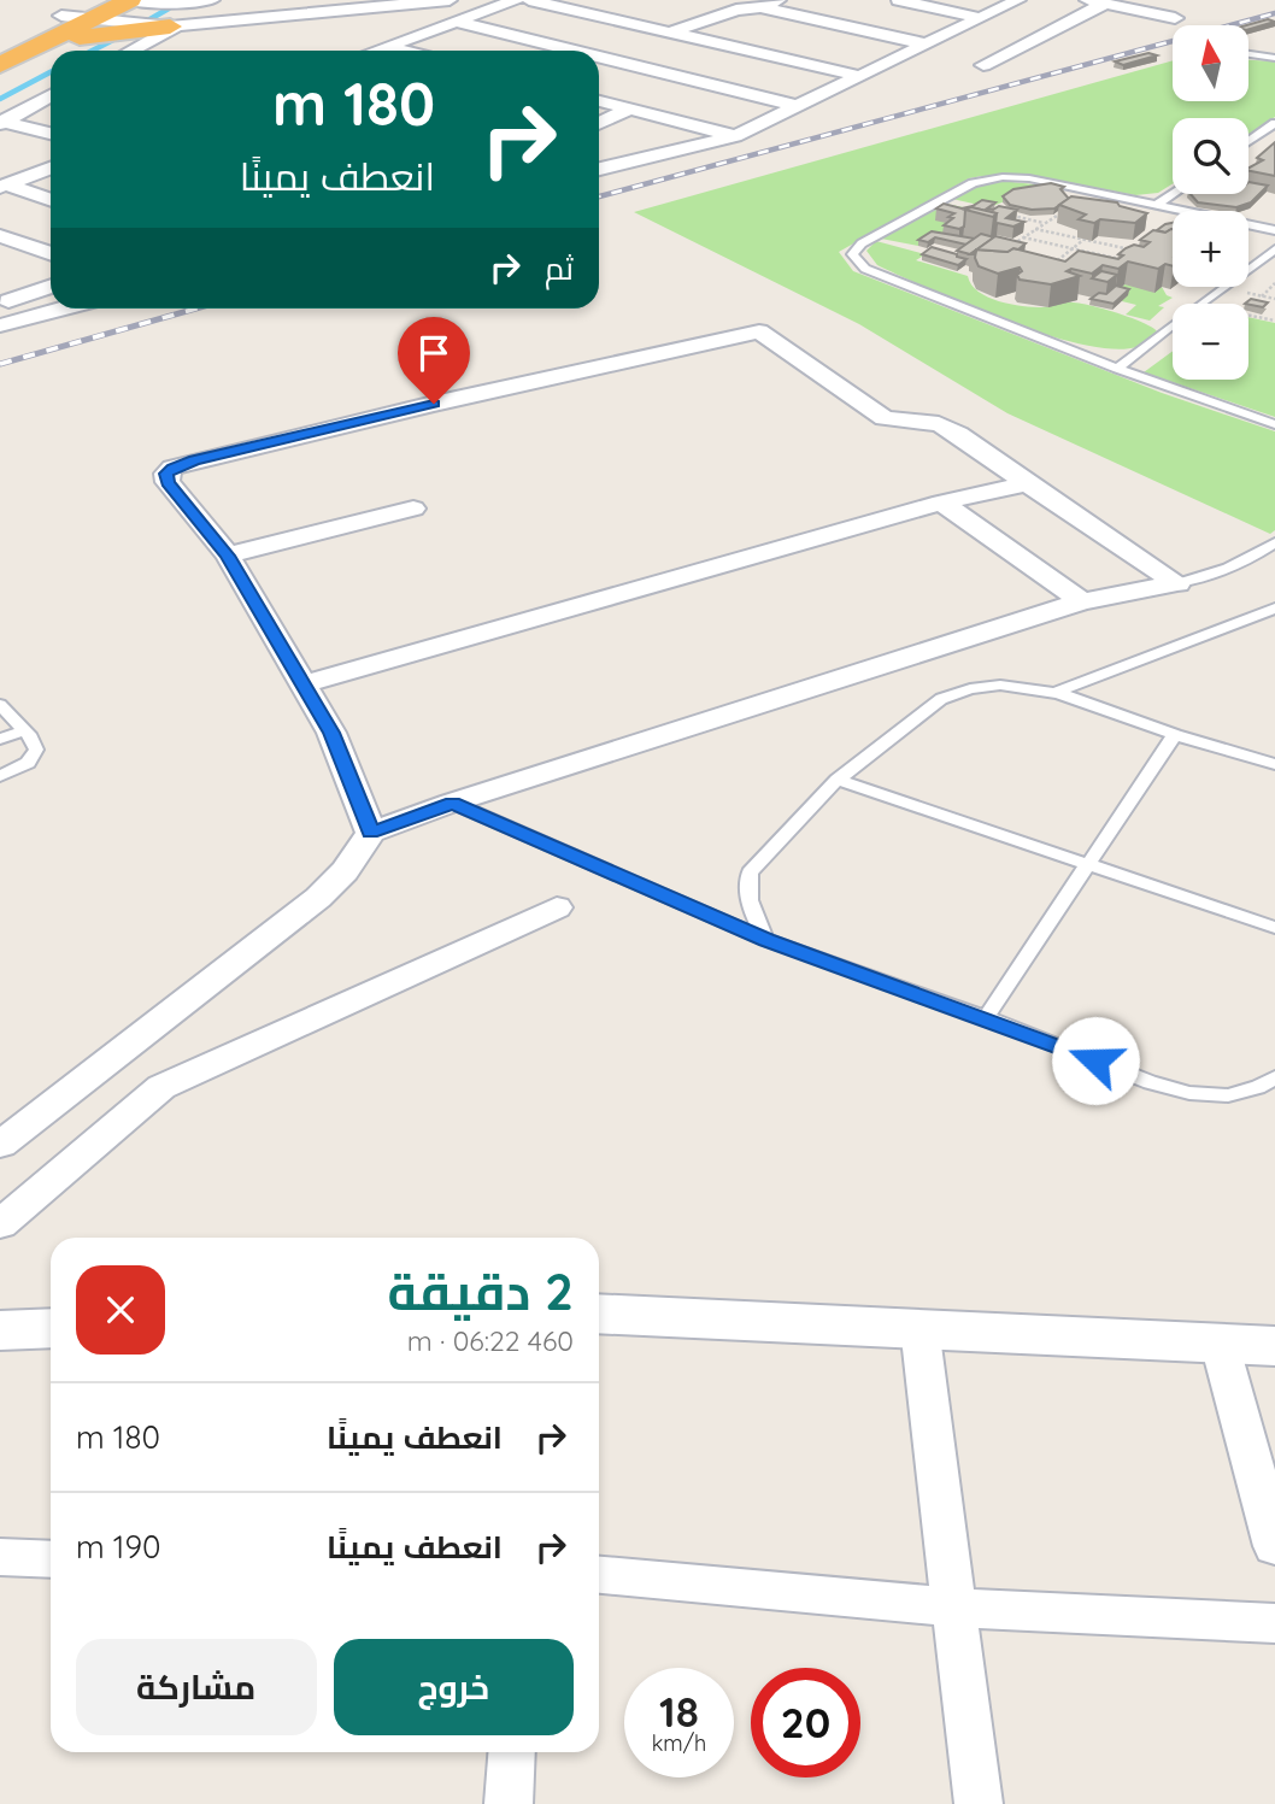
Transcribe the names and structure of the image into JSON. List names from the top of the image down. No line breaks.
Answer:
{"north":"top","page":{"map_buttons":["+","−"],"turn":["180 m","انعطف يمينًا"],"then":"ثم","heading":["2 دقيقة","460 m · 06:22"],"list":[{"name":"انعطف يمينًا","value":"180 m"},{"name":"انعطف يمينًا","value":"190 m"}],"buttons":["خروج","مشاركة"],"speed":"18 km/h","limit":"20"}}
